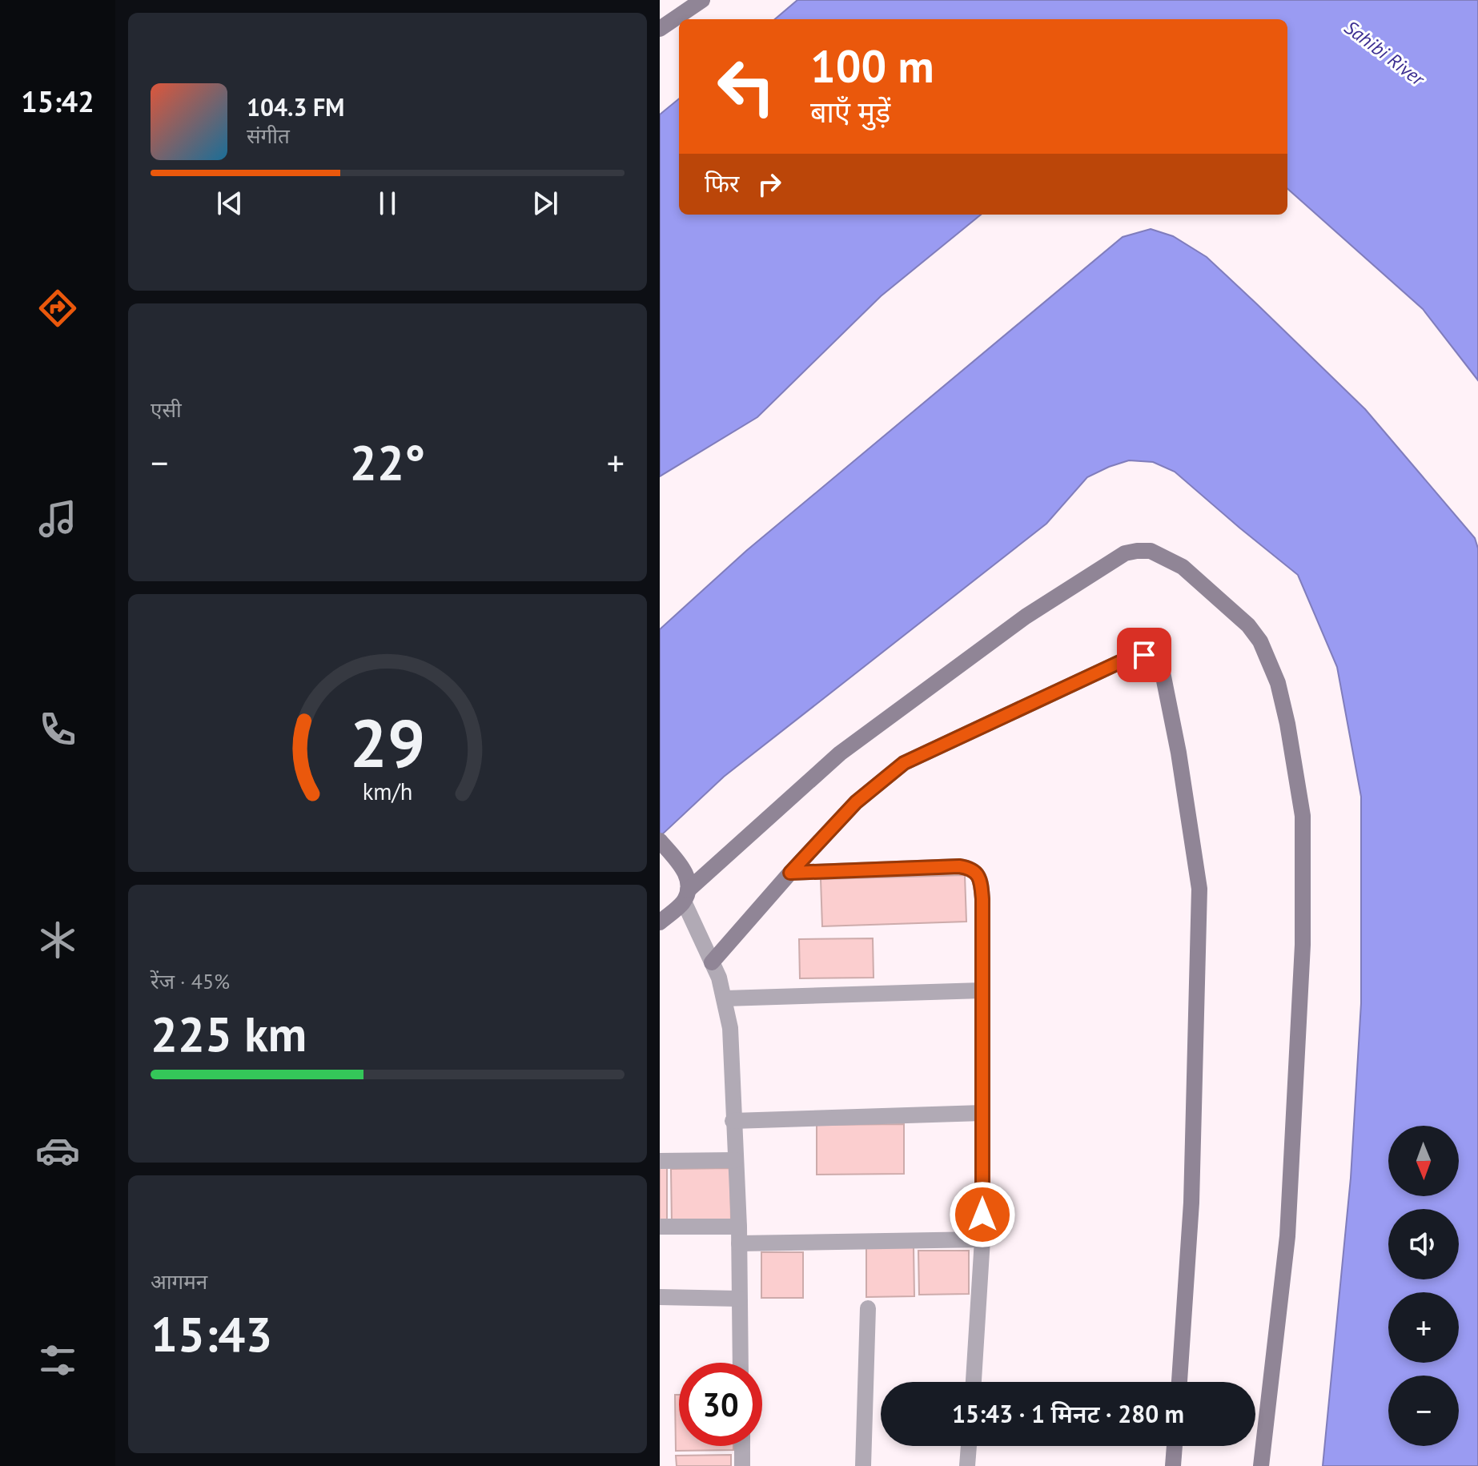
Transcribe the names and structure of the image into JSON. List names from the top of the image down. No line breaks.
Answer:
{"water":["Sahibi River"],"north":"bottom","page":{"tabs":"15:42","turn":["100 m","बाएँ मुड़ें"],"song":["104.3 FM","संगीत"],"then":"फिर","tile":["एसी",["रेंज · 45%","225 km"],["आगमन","15:43"]],"heat":["−","22°","+"],"map_buttons":["+","−"],"limit":"30","trip":"15:43 · 1 मिनट · 280 m","gauge":["29","km/h"]}}
